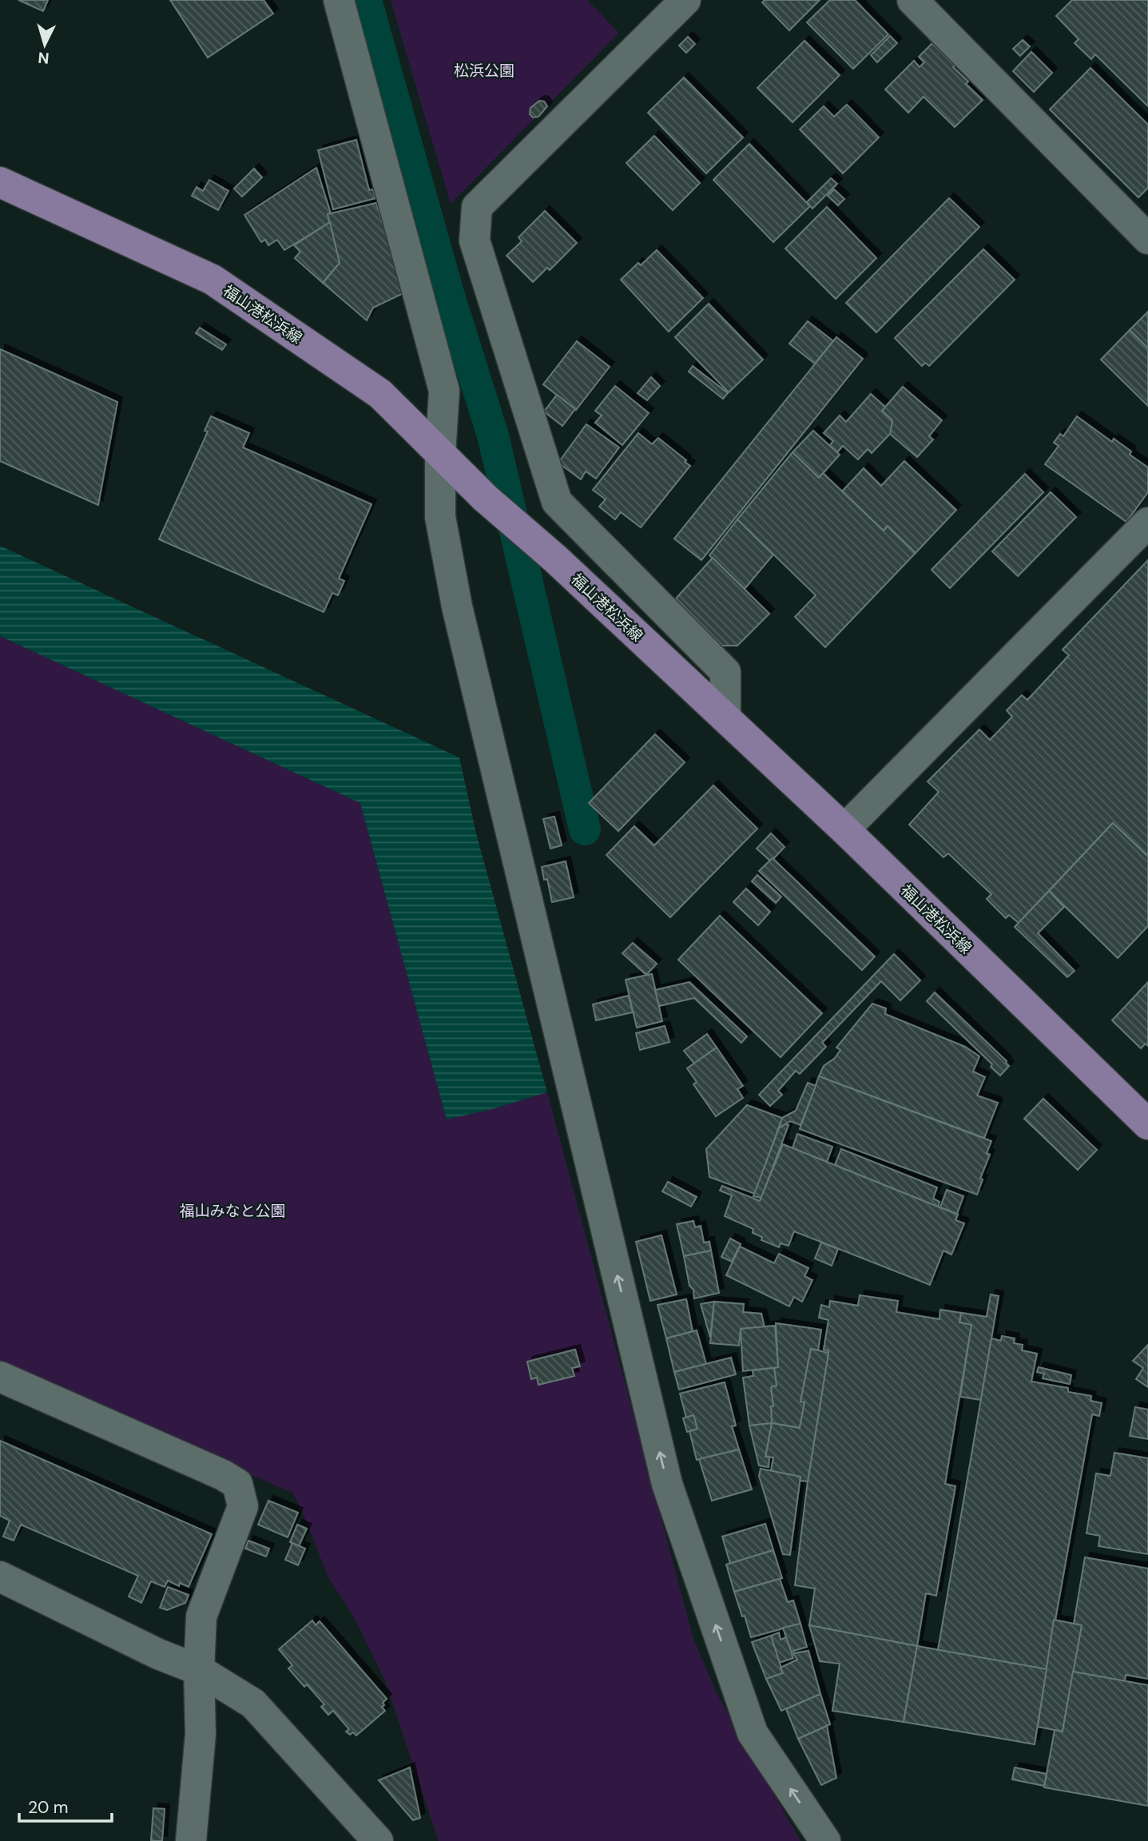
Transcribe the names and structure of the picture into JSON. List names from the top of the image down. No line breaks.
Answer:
{"streets":{"main road":["福山港松浜線"]},"parks":["松浜公園","福山みなと公園"],"scale_bar":"20 m","north":"bottom"}
